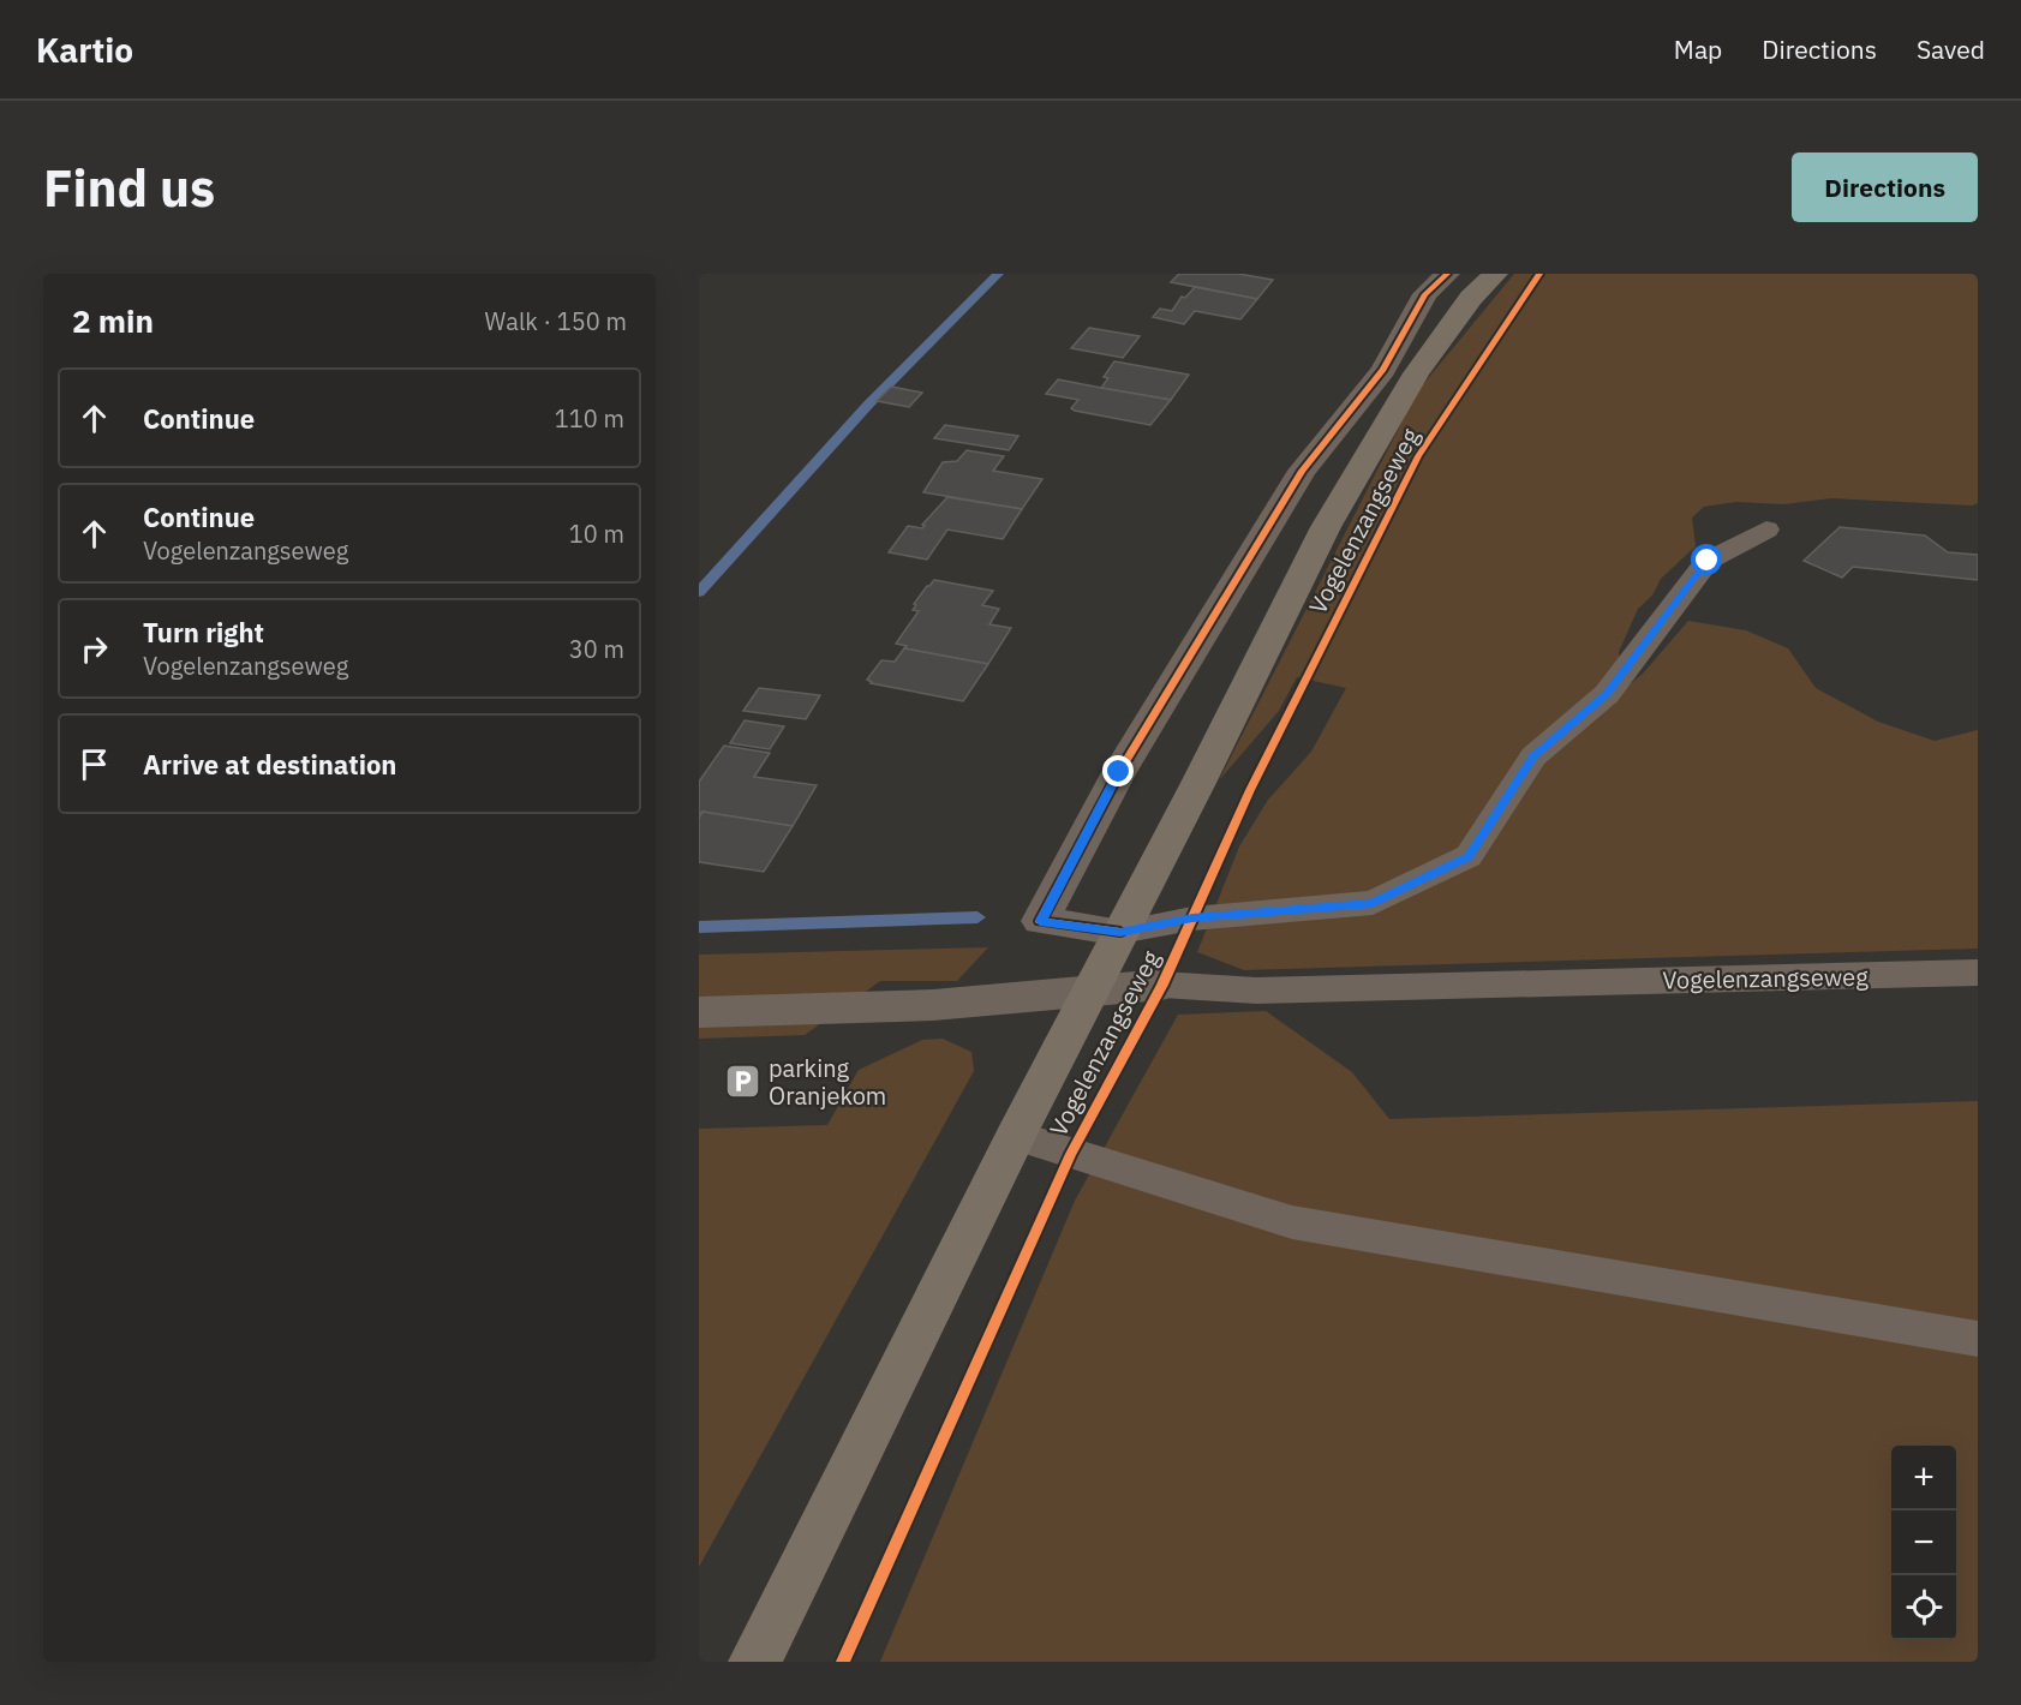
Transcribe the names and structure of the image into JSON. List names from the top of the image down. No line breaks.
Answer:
{"streets":{"main road":["Vogelenzangseweg"]},"places":{"parking":["parking Oranjekom"]},"page":{"header":"Kartio","nav":["Map","Directions","Saved"],"buttons":"Directions","title":"Find us","heading":["2 min","Walk · 150 m"],"list":[["Continue","110 m"],["Continue","Vogelenzangseweg","10 m"],["Turn right","Vogelenzangseweg","30 m"],"Arrive at destination"],"map_buttons":["+","−"]}}
